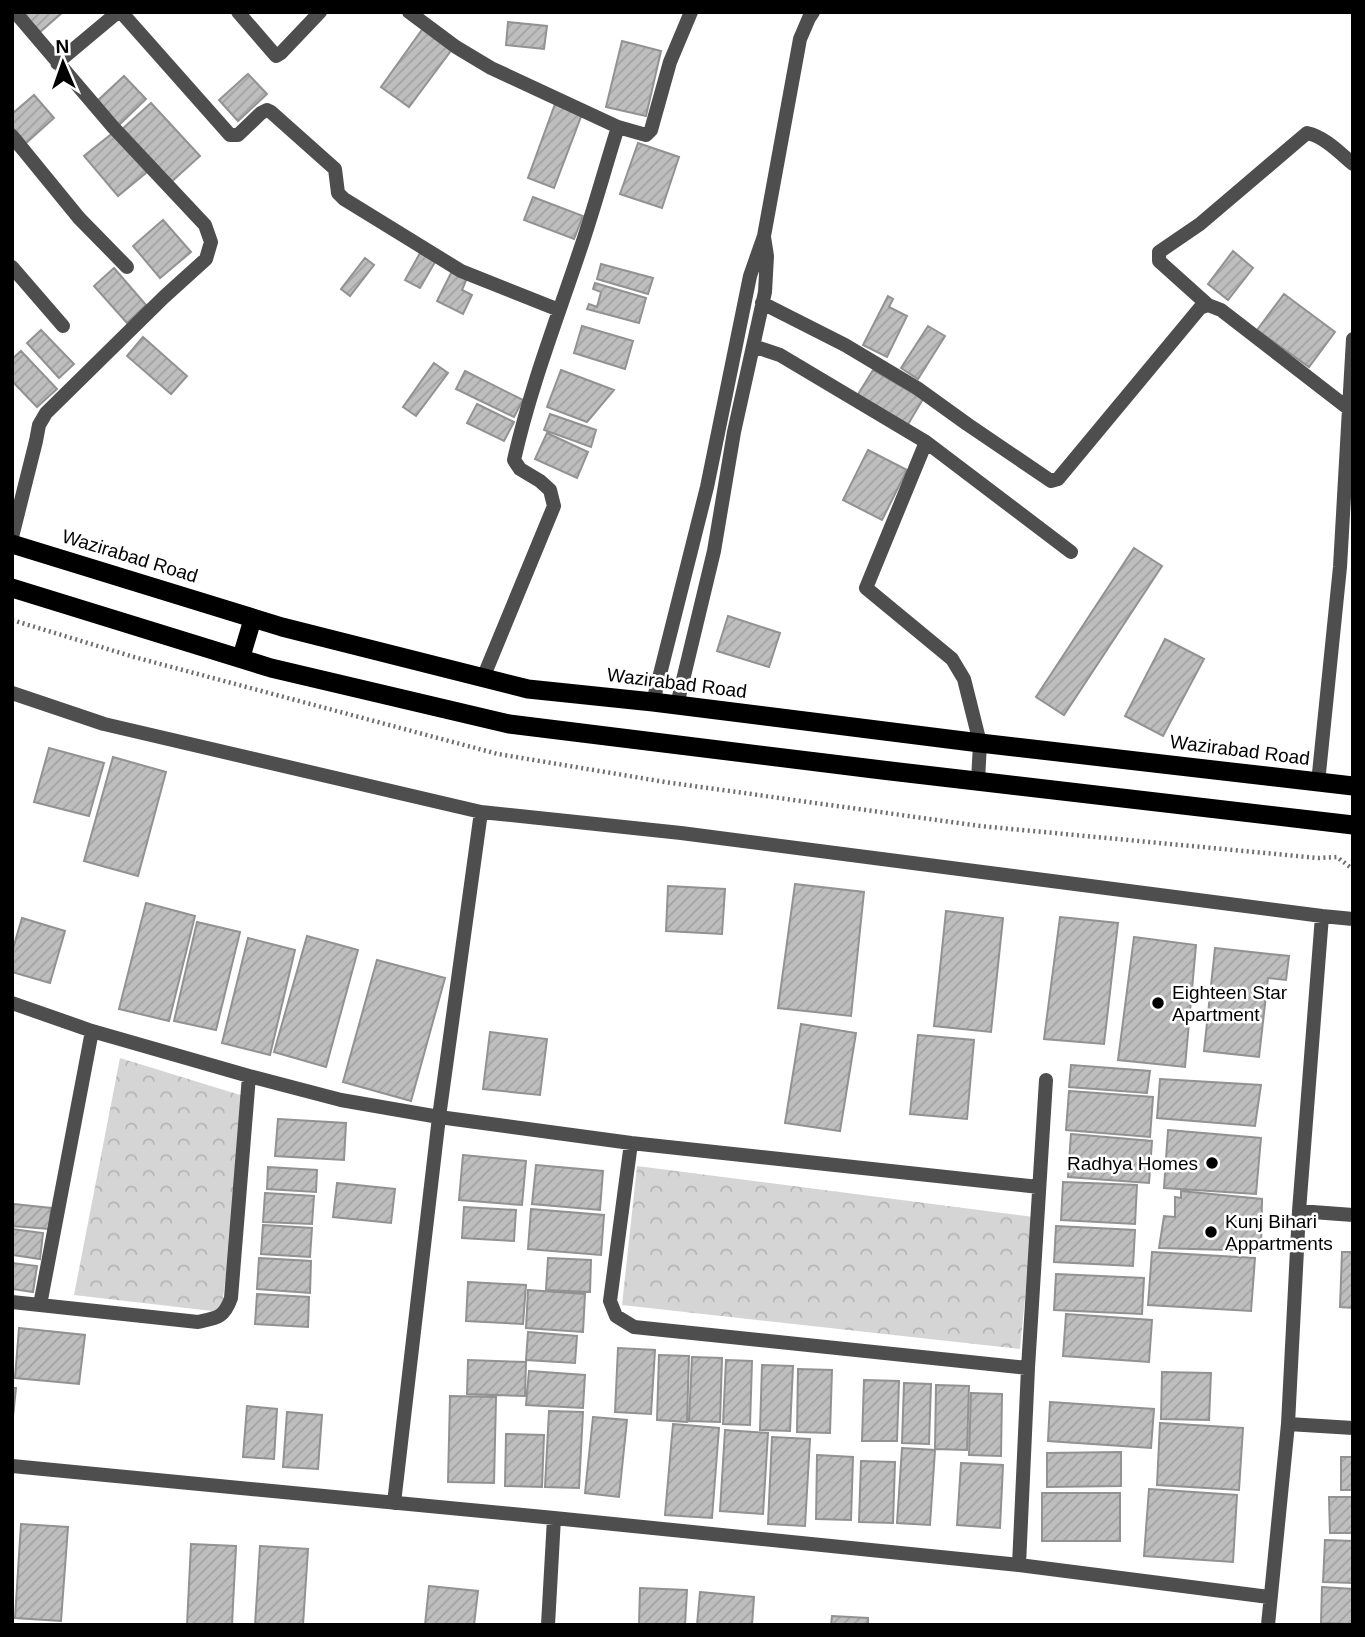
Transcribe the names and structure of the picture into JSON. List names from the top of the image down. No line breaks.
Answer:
{"streets":{"highway":["Wazirabad Road"]},"places":["Eighteen Star Apartment","Radhya Homes","Kunj Bihari Appartments"],"north":"top"}
